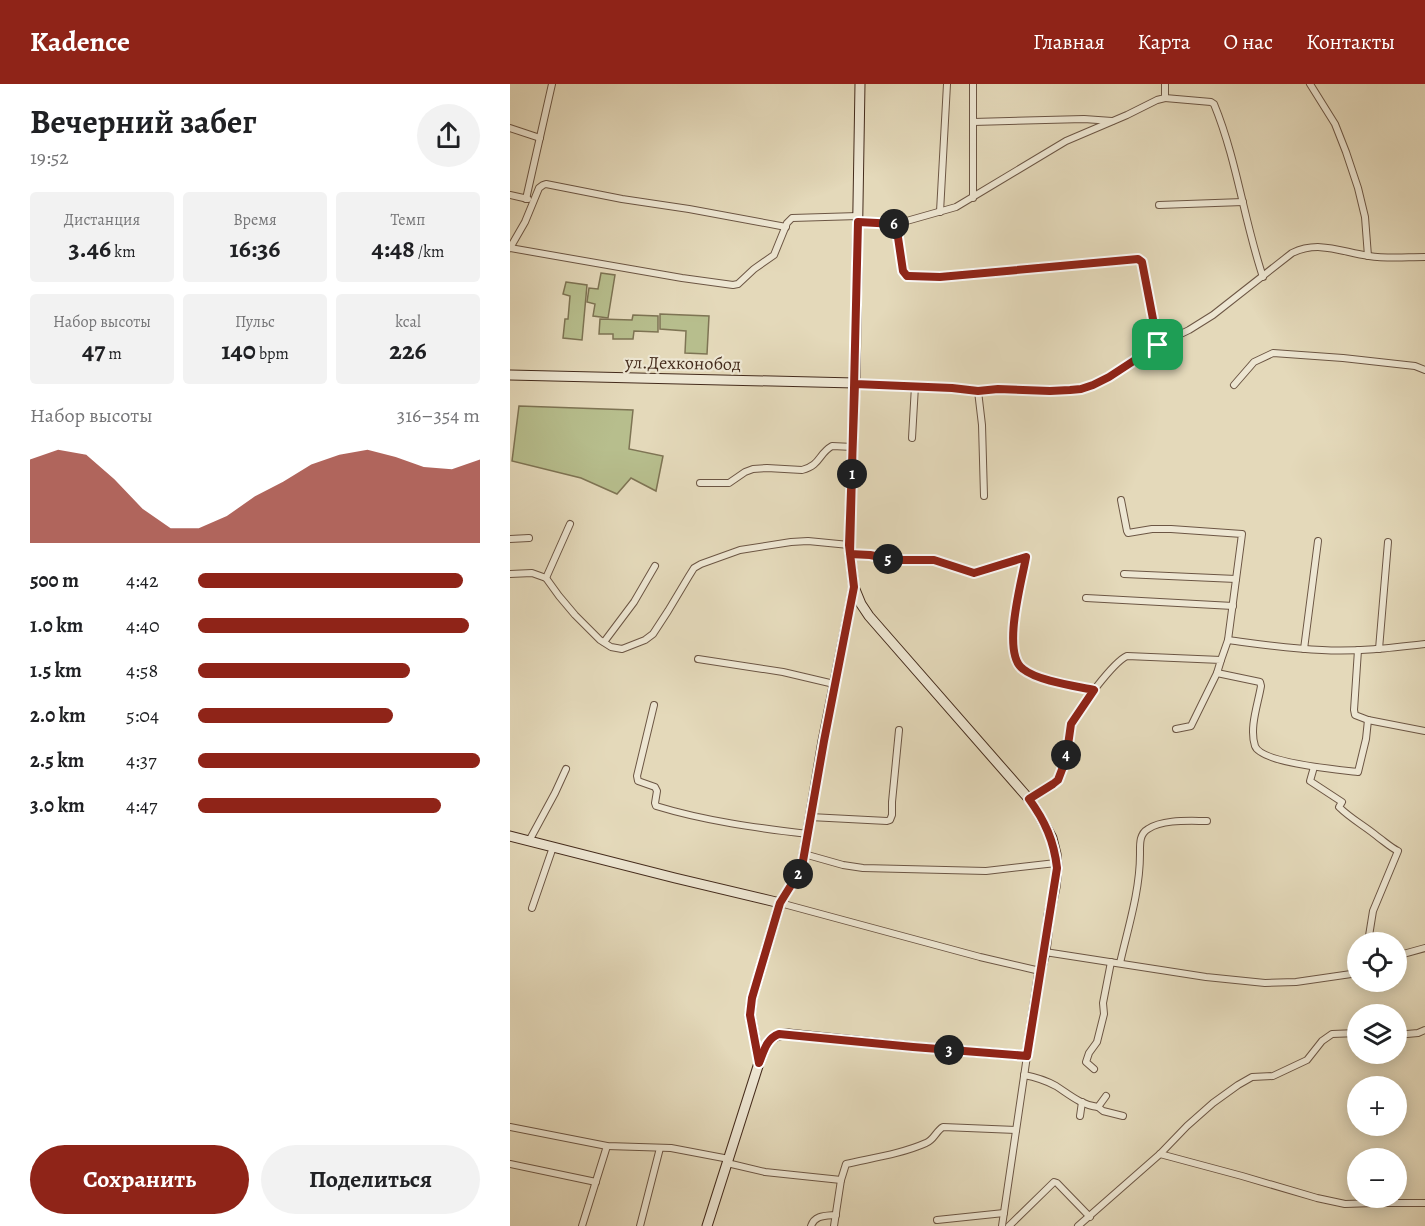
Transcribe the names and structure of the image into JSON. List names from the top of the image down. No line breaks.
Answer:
{"streets":{"main road":["ул.Дехконобод"]},"page":{"header":"Kadence","nav":["Главная","Карта","О нас","Контакты"],"heading":["Вечерний забег","19:52"],"stats":[["Дистанция","3.46 km"],["Время","16:36"],["Темп","4:48 /km"],["Набор высоты","47 m"],["Пульс","140 bpm"],["kcal","226"]],"pins":["6","1","5","4","2","3"],"chart":["Набор высоты","316–354 m"],"list":[{"name":"500 m","note":"4:42"},{"name":"1.0 km","note":"4:40"},{"name":"1.5 km","note":"4:58"},{"name":"2.0 km","note":"5:04"},{"name":"2.5 km","note":"4:37"},{"name":"3.0 km","note":"4:47"}],"map_buttons":["+","−"],"buttons":["Сохранить","Поделиться"]}}
